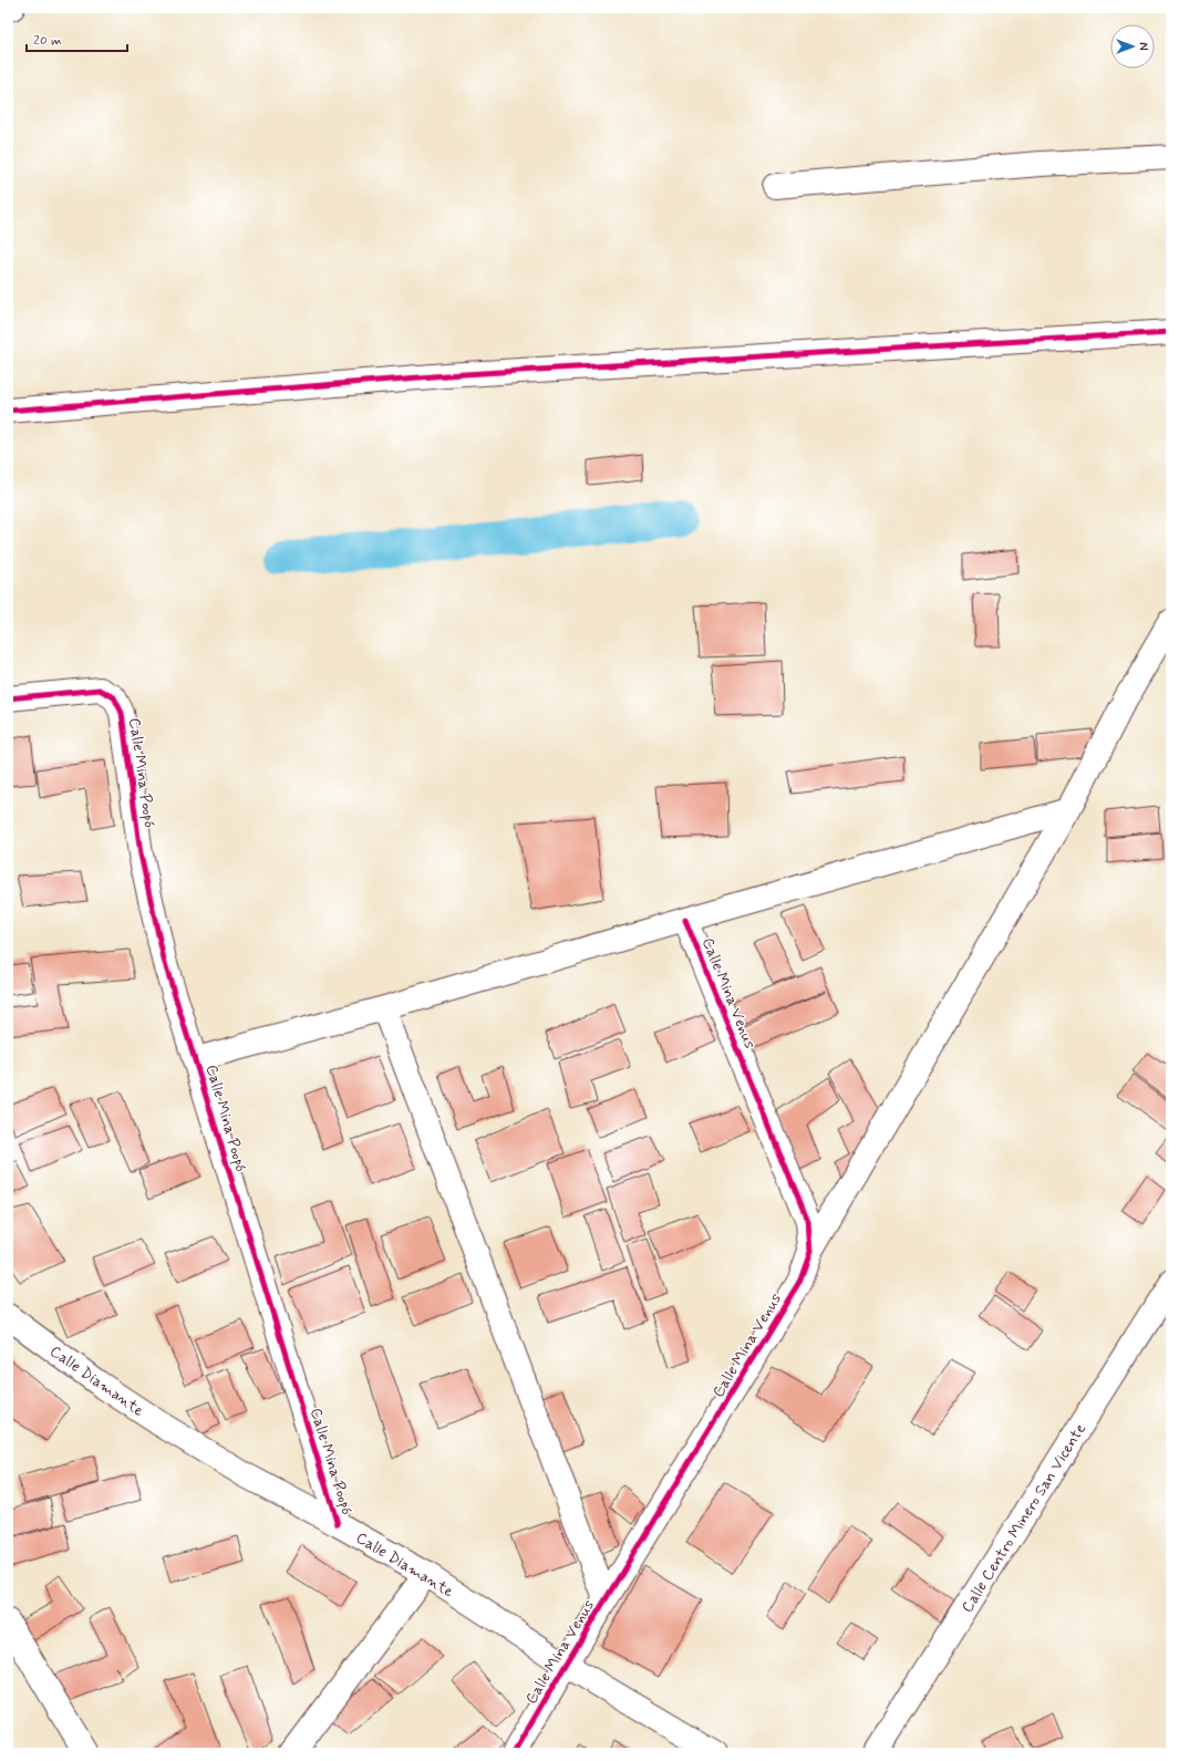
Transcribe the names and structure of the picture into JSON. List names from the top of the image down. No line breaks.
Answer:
{"streets":{"street":["Calle Mina Poopó","Calle Mina Venus","Calle Diamante","Calle Centro Minero San Vicente"]},"crossings":[["Calle Mina Poopó","Calle Diamante"],["Calle Mina Venus","Calle Diamante"]],"scale_bar":"20 m","north":"right"}
